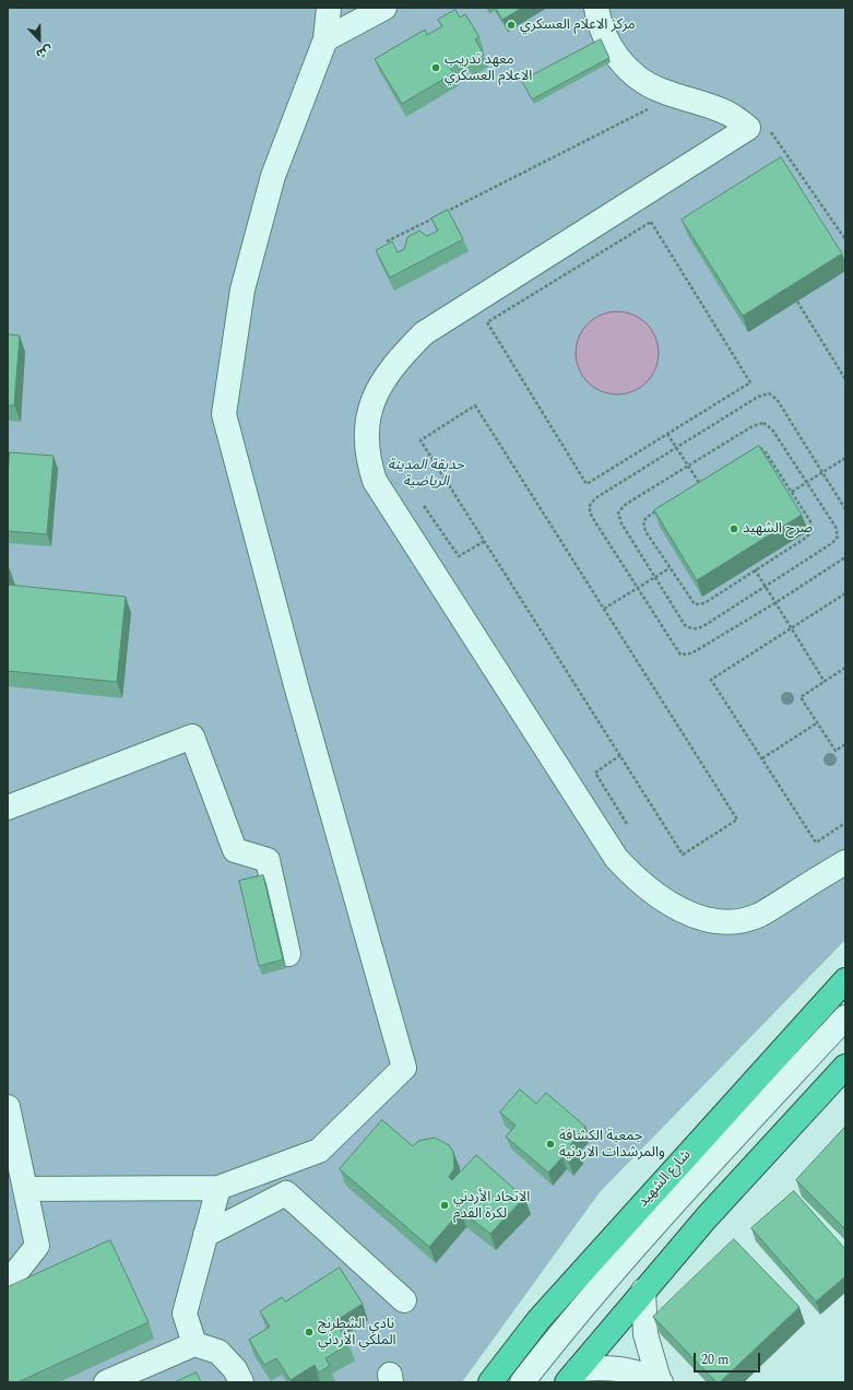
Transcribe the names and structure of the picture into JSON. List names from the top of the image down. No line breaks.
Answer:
{"streets":{"highway":["شارع الشهيد"]},"parks":["حديقة المدينة الرياضية"],"places":["مركز الاعلام العسكري","معهد تدريب الاعلام العسكري","صرح الشهيد","جمعية الكشافة والمرشدات الاردنية","الاتحاد الأردني لكرة القدم","نادي الشطرنج الملكي الأردني"],"scale_bar":"20 m","north":"bottom"}
